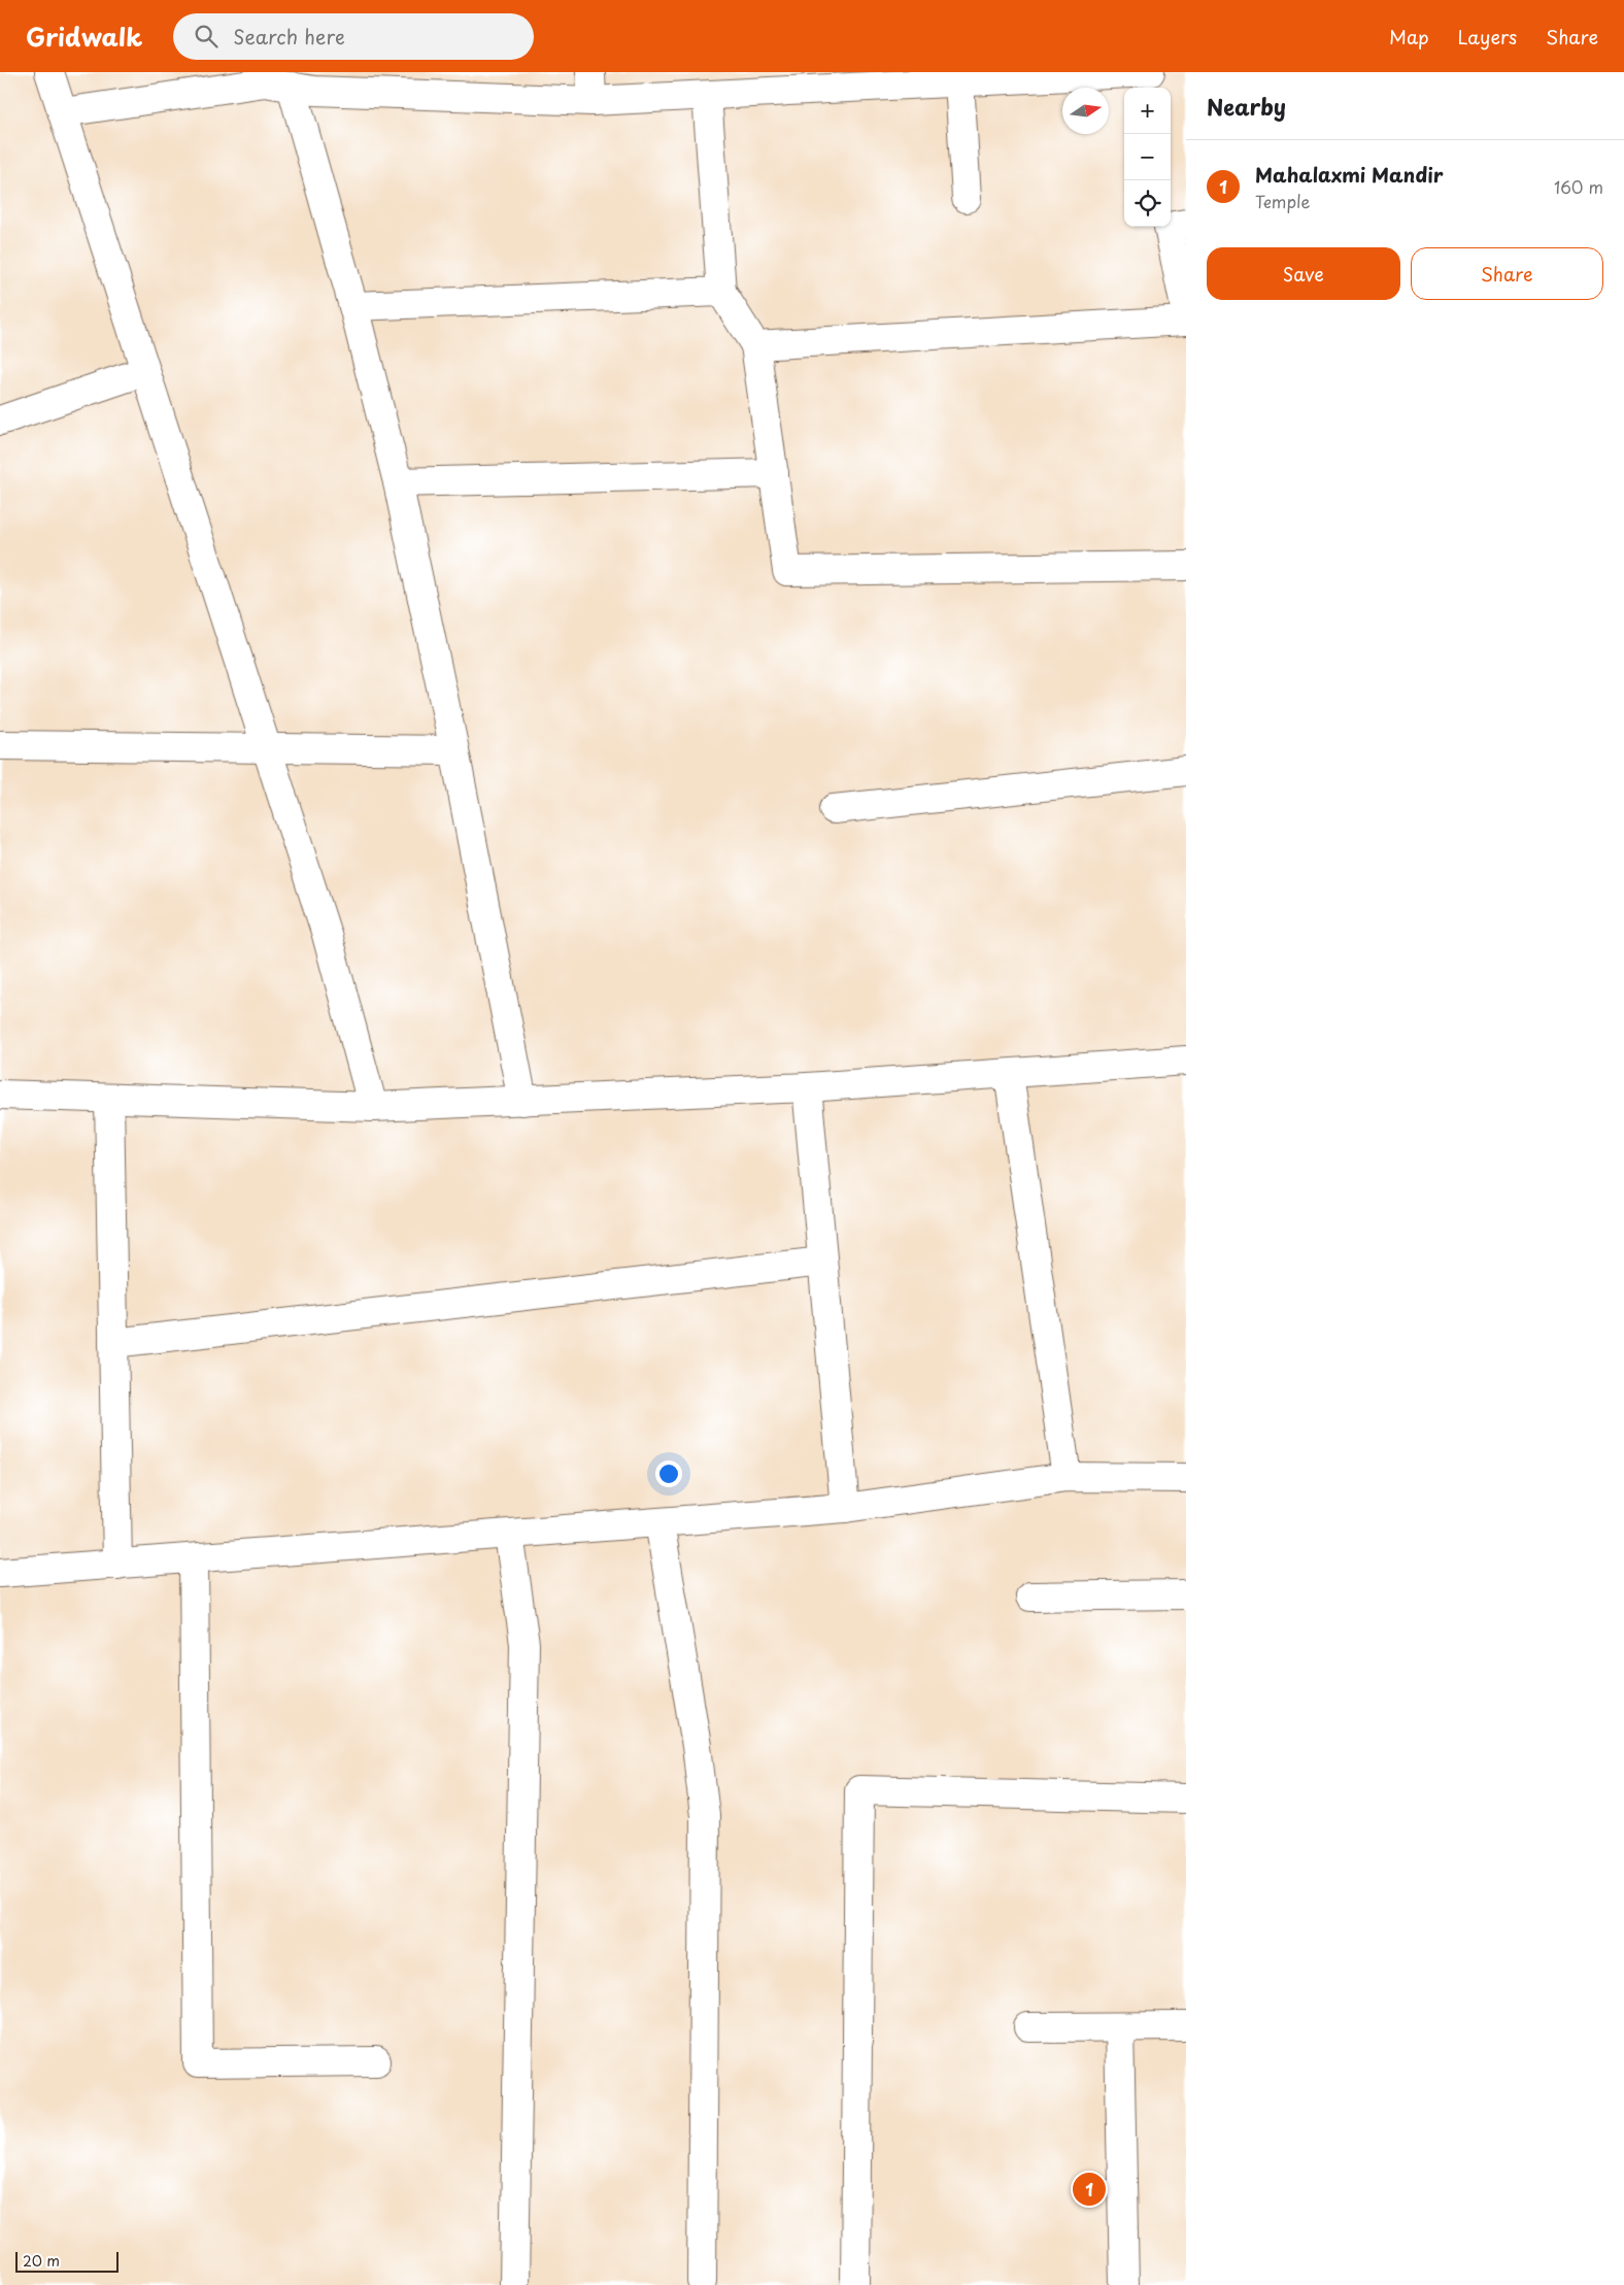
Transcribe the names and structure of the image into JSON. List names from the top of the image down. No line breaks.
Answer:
{"scale_bar":"20 m","north":"right","page":{"header":"Gridwalk","search":"Search here","nav":["Map","Layers","Share"],"heading":"Nearby","map_buttons":["+","−"],"list":[{"mark":"1","name":"Mahalaxmi Mandir","note":"Temple","value":"160 m"}],"buttons":["Save","Share"],"pins":"1","scale":"20 m"}}
